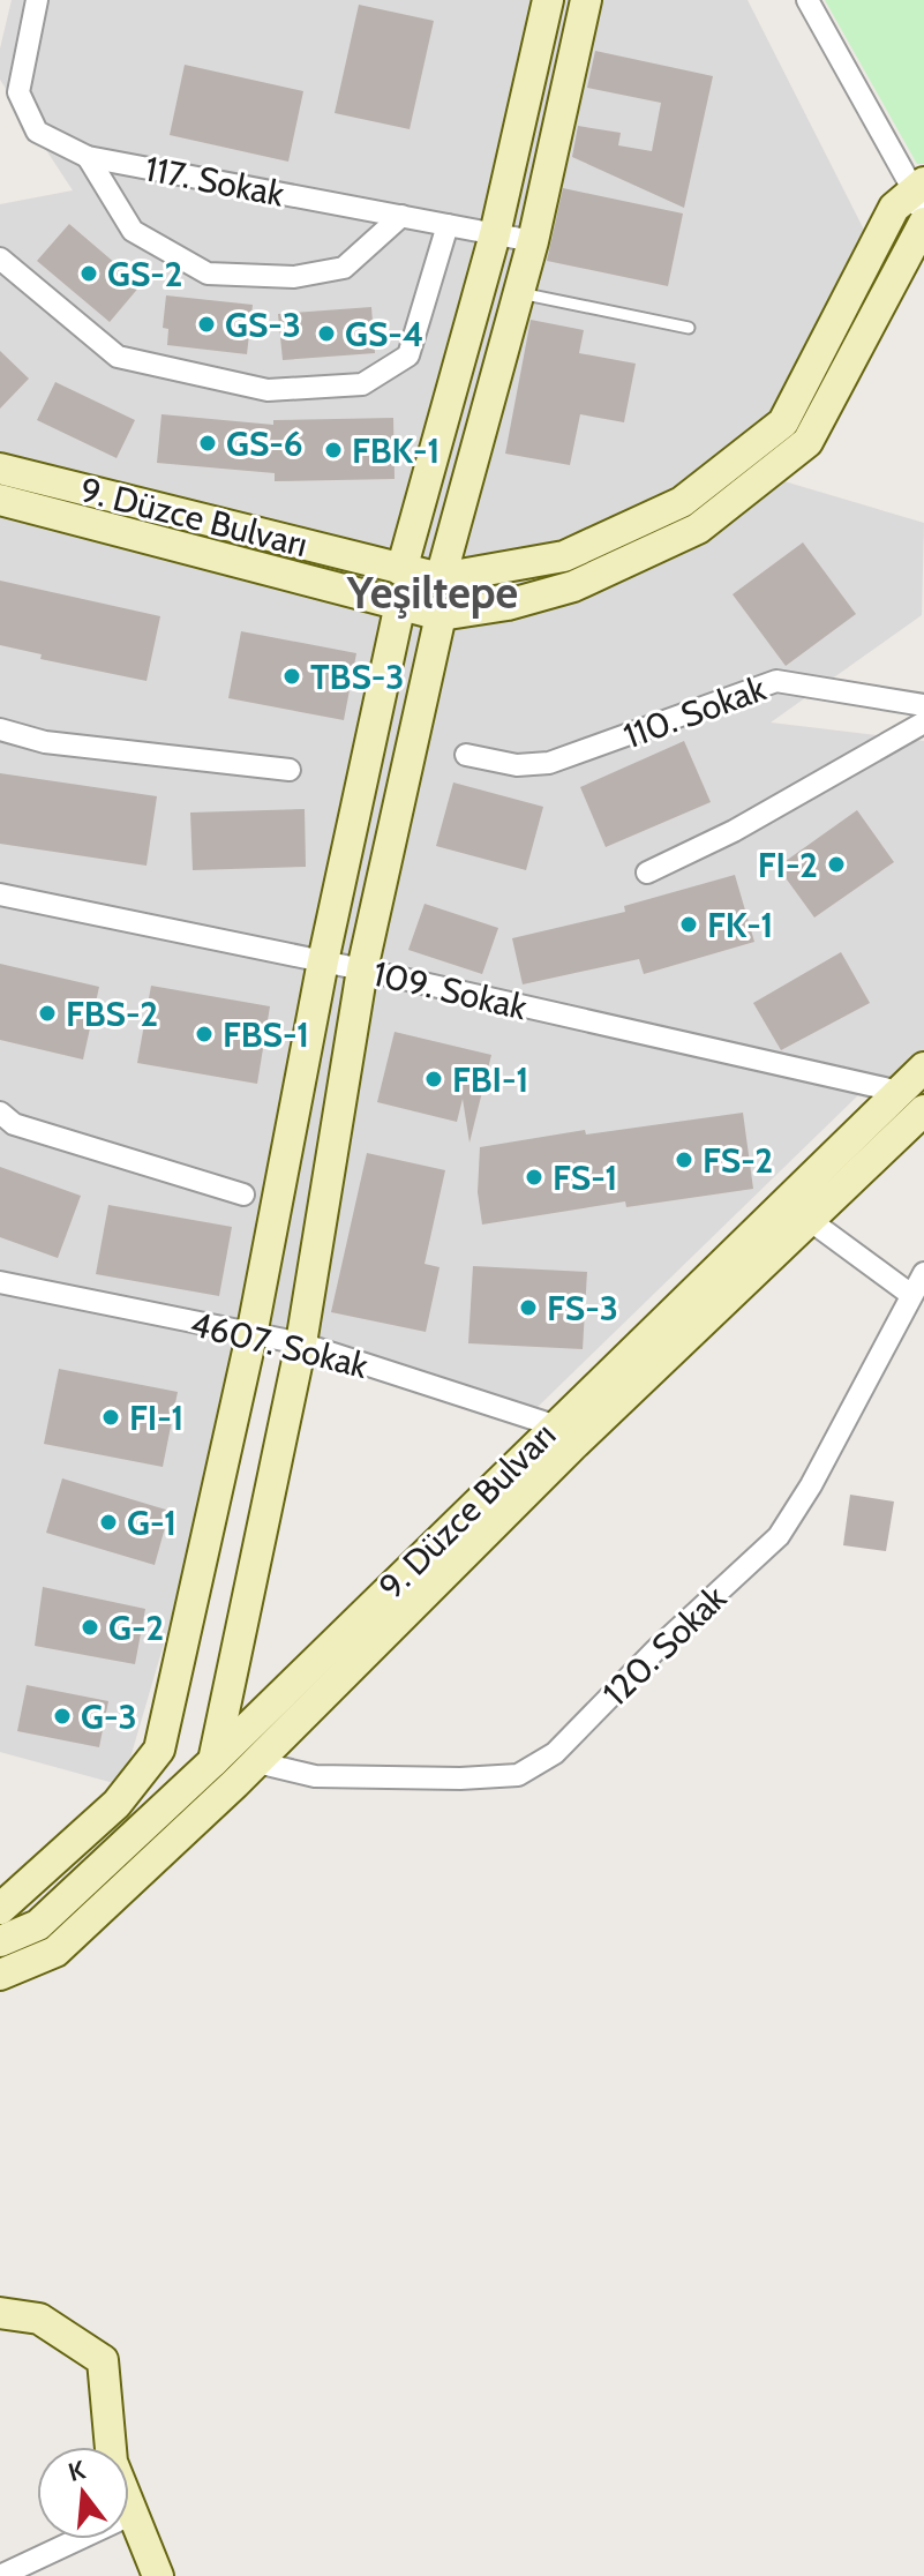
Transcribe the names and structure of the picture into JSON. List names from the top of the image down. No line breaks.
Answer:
{"streets":{"main road":["9. Düzce Bulvarı"],"street":["117. Sokak","110. Sokak","109. Sokak","4607. Sokak","120. Sokak"]},"crossings":[["9. Düzce Bulvarı","109. Sokak"],["9. Düzce Bulvarı","4607. Sokak"],["9. Düzce Bulvarı","120. Sokak"]],"districts":["Yeşiltepe"],"places":["GS-2","GS-3","GS-4","GS-6","FBK-1","TBS-3","FI-2","FK-1","FBS-2","FBS-1","FBI-1","FS-2","FS-1","FS-3","FI-1","G-1","G-2","G-3"],"north":"top"}
